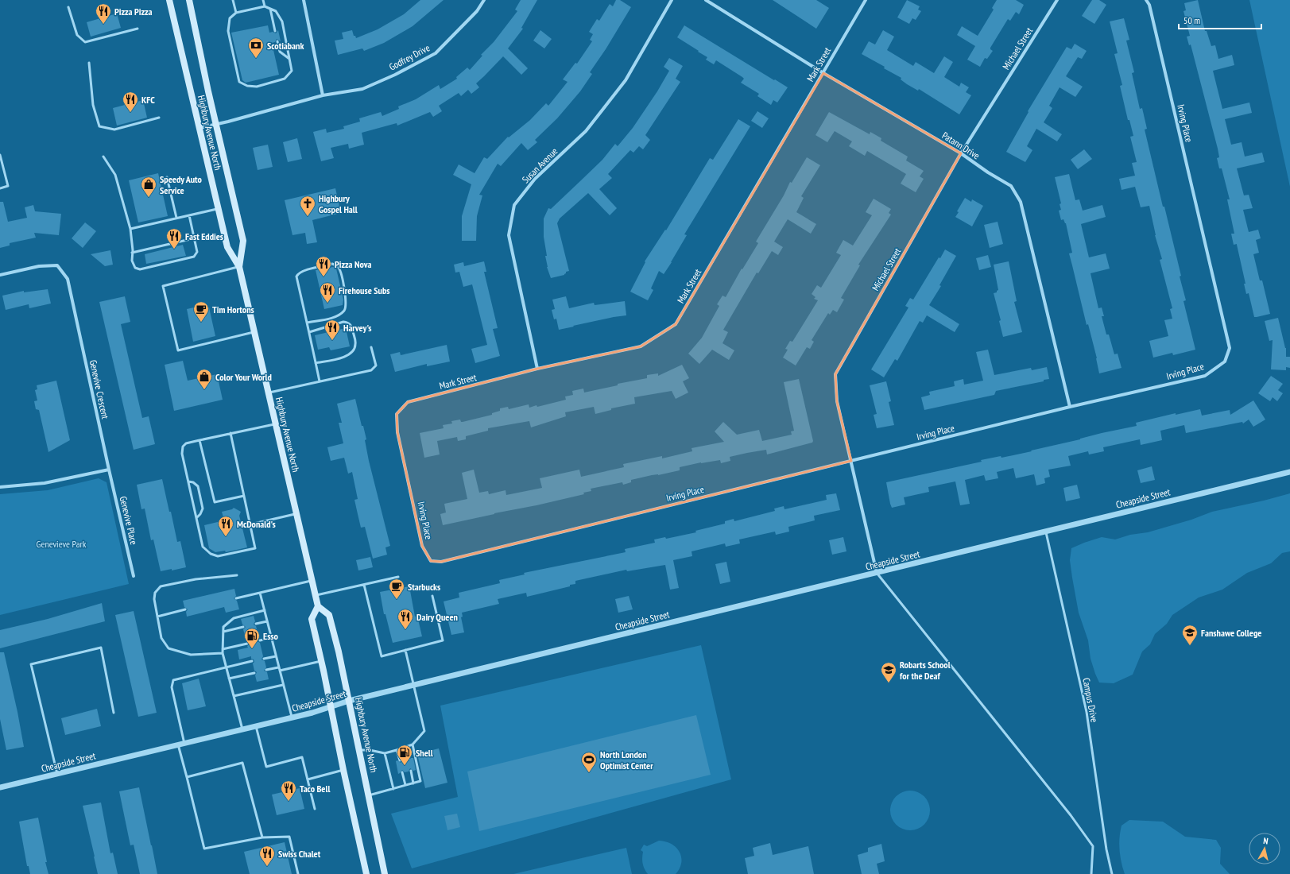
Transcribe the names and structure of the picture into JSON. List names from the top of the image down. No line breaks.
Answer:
{"streets":{"main road":["Highbury Avenue North"],"street":["Michael Street","Godfrey Drive","Mark Street","Irving Place","Patann Drive","Susan Avenue","Genevive Crescent","Cheapside Street","Genevive Place"],"lane":["Campus Drive"]},"crossings":[["Michael Street","Irving Place"],["Michael Street","Patann Drive"],["Michael Street","Cheapside Street"],["Godfrey Drive","Highbury Avenue North"],["Mark Street","Irving Place"],["Mark Street","Patann Drive"],["Mark Street","Susan Avenue"],["Irving Place","Patann Drive"],["Highbury Avenue North","Cheapside Street"],["Genevive Crescent","Genevive Place"],["Cheapside Street","Campus Drive"]],"parks":["Genevieve Park"],"places":{"restaurant":["Pizza Pizza","KFC","Fast Eddies","Pizza Nova","Firehouse Subs","Harvey's","McDonald's","Dairy Queen","Taco Bell","Swiss Chalet"],"bank":["Scotiabank"],"shop":["Speedy Auto Service","Color Your World"],"church":["Highbury Gospel Hall"],"cafe":["Tim Hortons","Starbucks"],"school or university":["Fanshawe College","Robarts School for the Deaf"],"fuel station":["Esso","Shell"],"sports":["North London Optimist Center"]},"scale_bar":"50 m","north":"top"}
